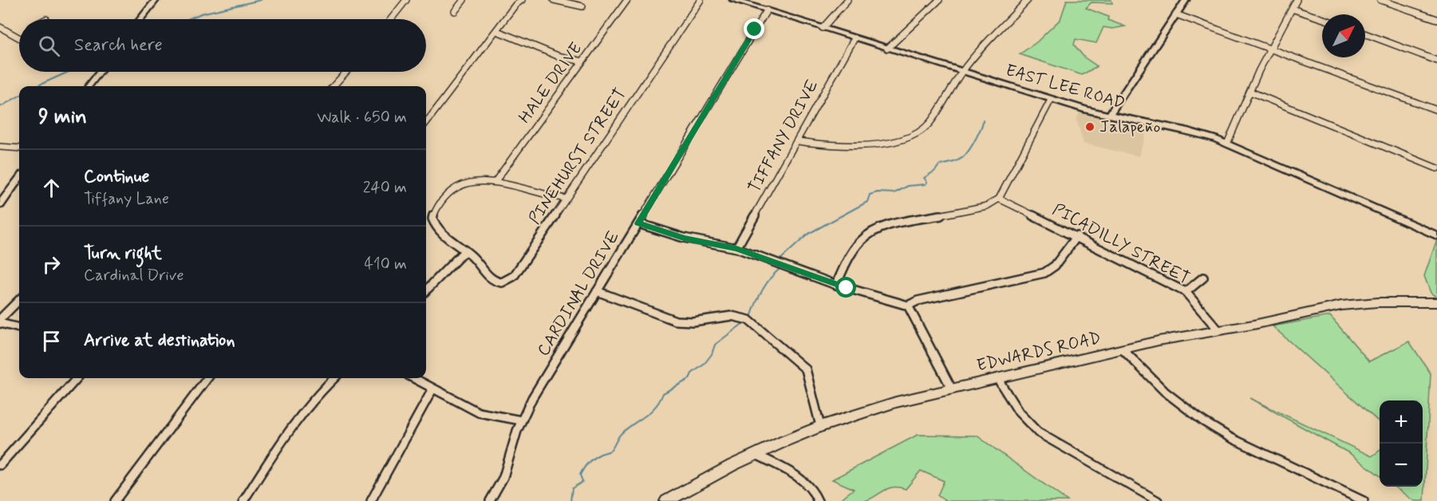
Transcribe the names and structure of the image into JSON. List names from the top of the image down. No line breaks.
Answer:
{"streets":{"main road":["EDWARDS ROAD"],"street":["HALE DRIVE","EAST LEE ROAD","TIFFANY DRIVE","PINEHURST STREET","PICADILLY STREET","CARDINAL DRIVE"]},"crossings":[["EAST LEE ROAD","TIFFANY DRIVE"],["EAST LEE ROAD","CARDINAL DRIVE"],["PICADILLY STREET","EDWARDS ROAD"]],"places":["Jalapeño"],"north":"top right","page":{"search":"Search here","heading":["9 min","Walk · 650 m"],"list":[["Continue","Tiffany Lane","240 m"],["Turn right","Cardinal Drive","410 m"],"Arrive at destination"],"map_buttons":["+","−"]}}
